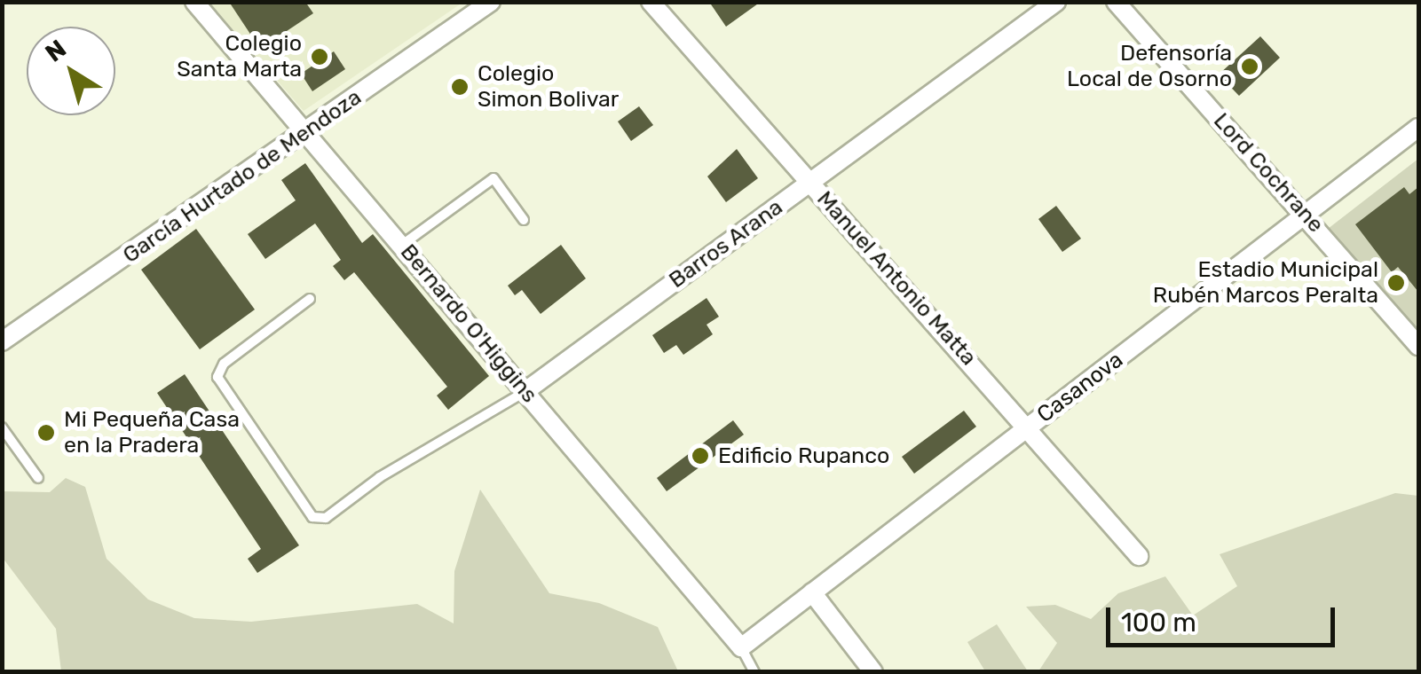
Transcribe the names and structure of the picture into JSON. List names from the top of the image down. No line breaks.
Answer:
{"streets":{"street":["Lord Cochrane","García Hurtado de Mendoza","Barros Arana","Manuel Antonio Matta","Bernardo O'Higgins","Casanova"]},"crossings":[["Lord Cochrane","Casanova"],["García Hurtado de Mendoza","Bernardo O'Higgins"],["Barros Arana","Manuel Antonio Matta"],["Barros Arana","Bernardo O'Higgins"],["Manuel Antonio Matta","Casanova"],["Bernardo O'Higgins","Casanova"]],"places":["Colegio Santa Marta","Defensoría Local de Osorno","Colegio Simon Bolivar","Estadio Municipal Rubén Marcos Peralta","Mi Pequeña Casa en la Pradera","Edificio Rupanco"],"scale_bar":"100 m","north":"top left"}
